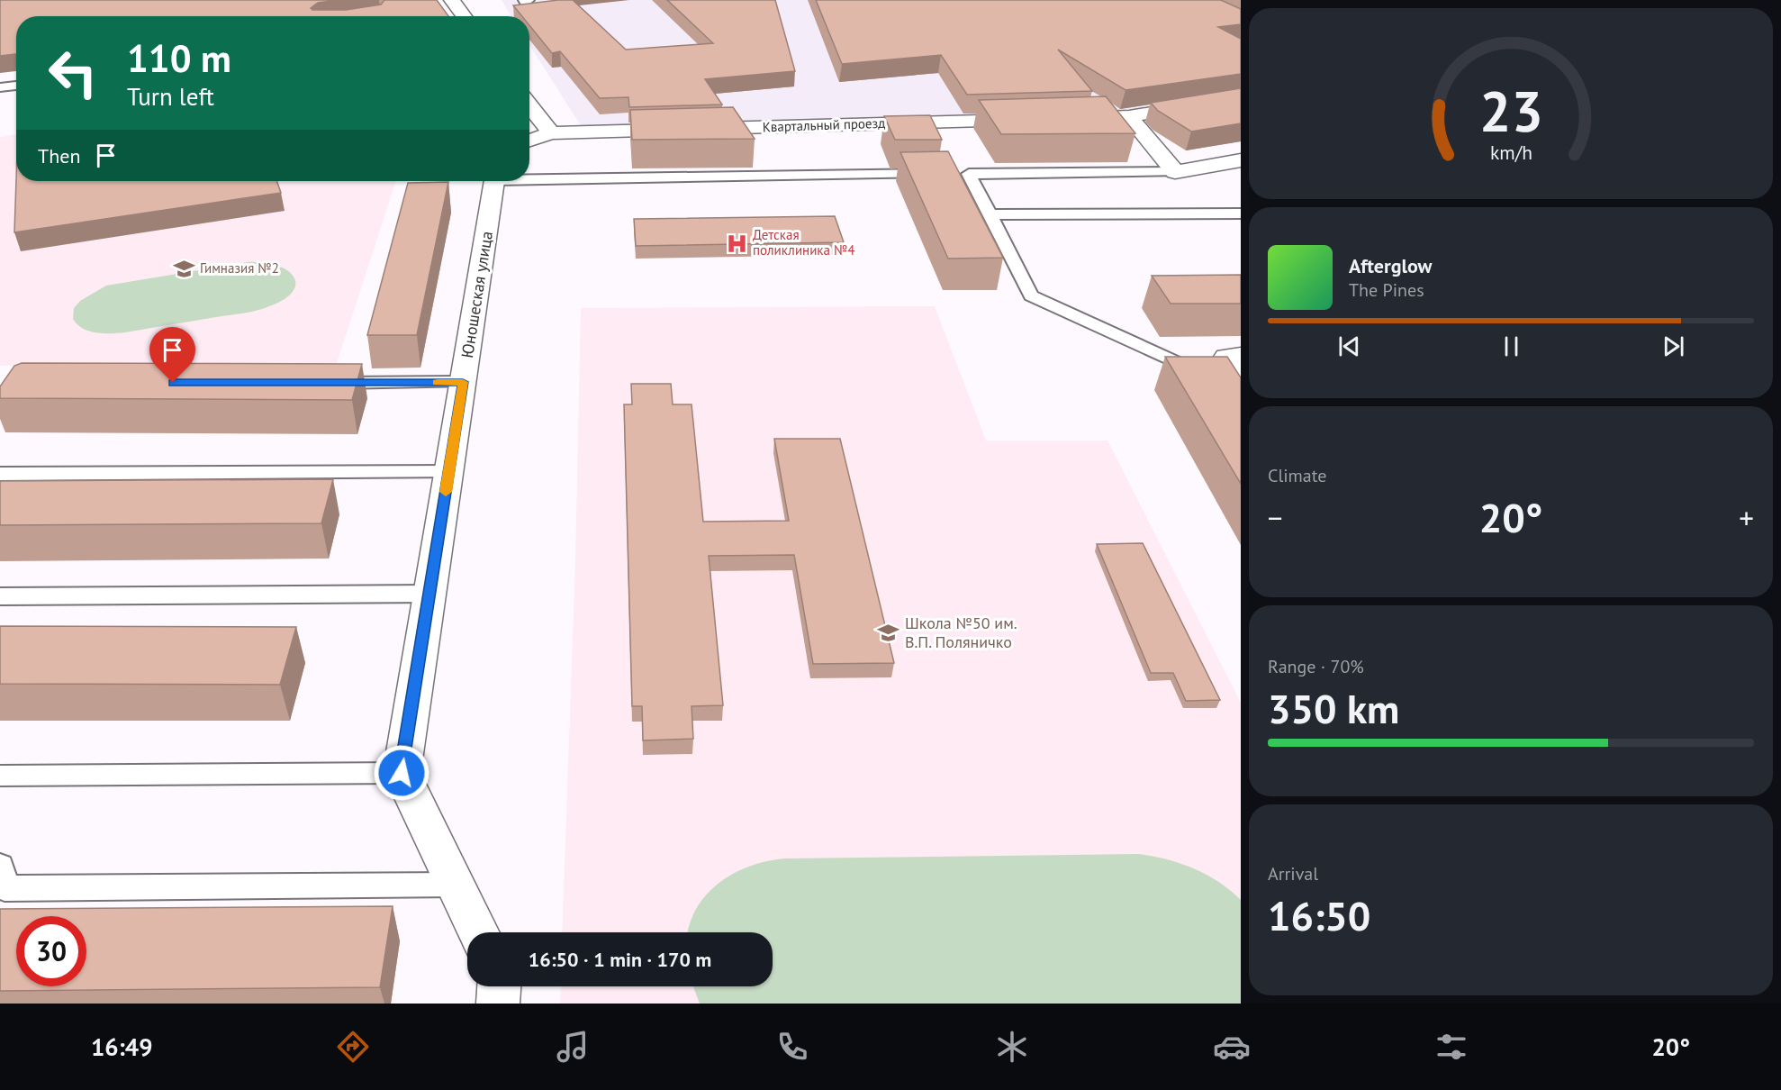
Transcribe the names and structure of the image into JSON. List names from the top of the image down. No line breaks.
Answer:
{"streets":{"street":["Квартальный проезд","Юношеская улица"]},"places":{"hospital":["Детская поликлиника №4"],"school or university":["Гимназия №2","Школа №50 им. В.П. Поляничко"]},"page":{"turn":["110 m","Turn left"],"then":"Then","song":["Afterglow","The Pines"],"tile":["Climate",["Range · 70%","350 km"],["Arrival","16:50"]],"heat":["−","20°","+"],"limit":"30","trip":"16:50 · 1 min · 170 m","tabs":["16:49","20°"],"gauge":["23","km/h"]}}
